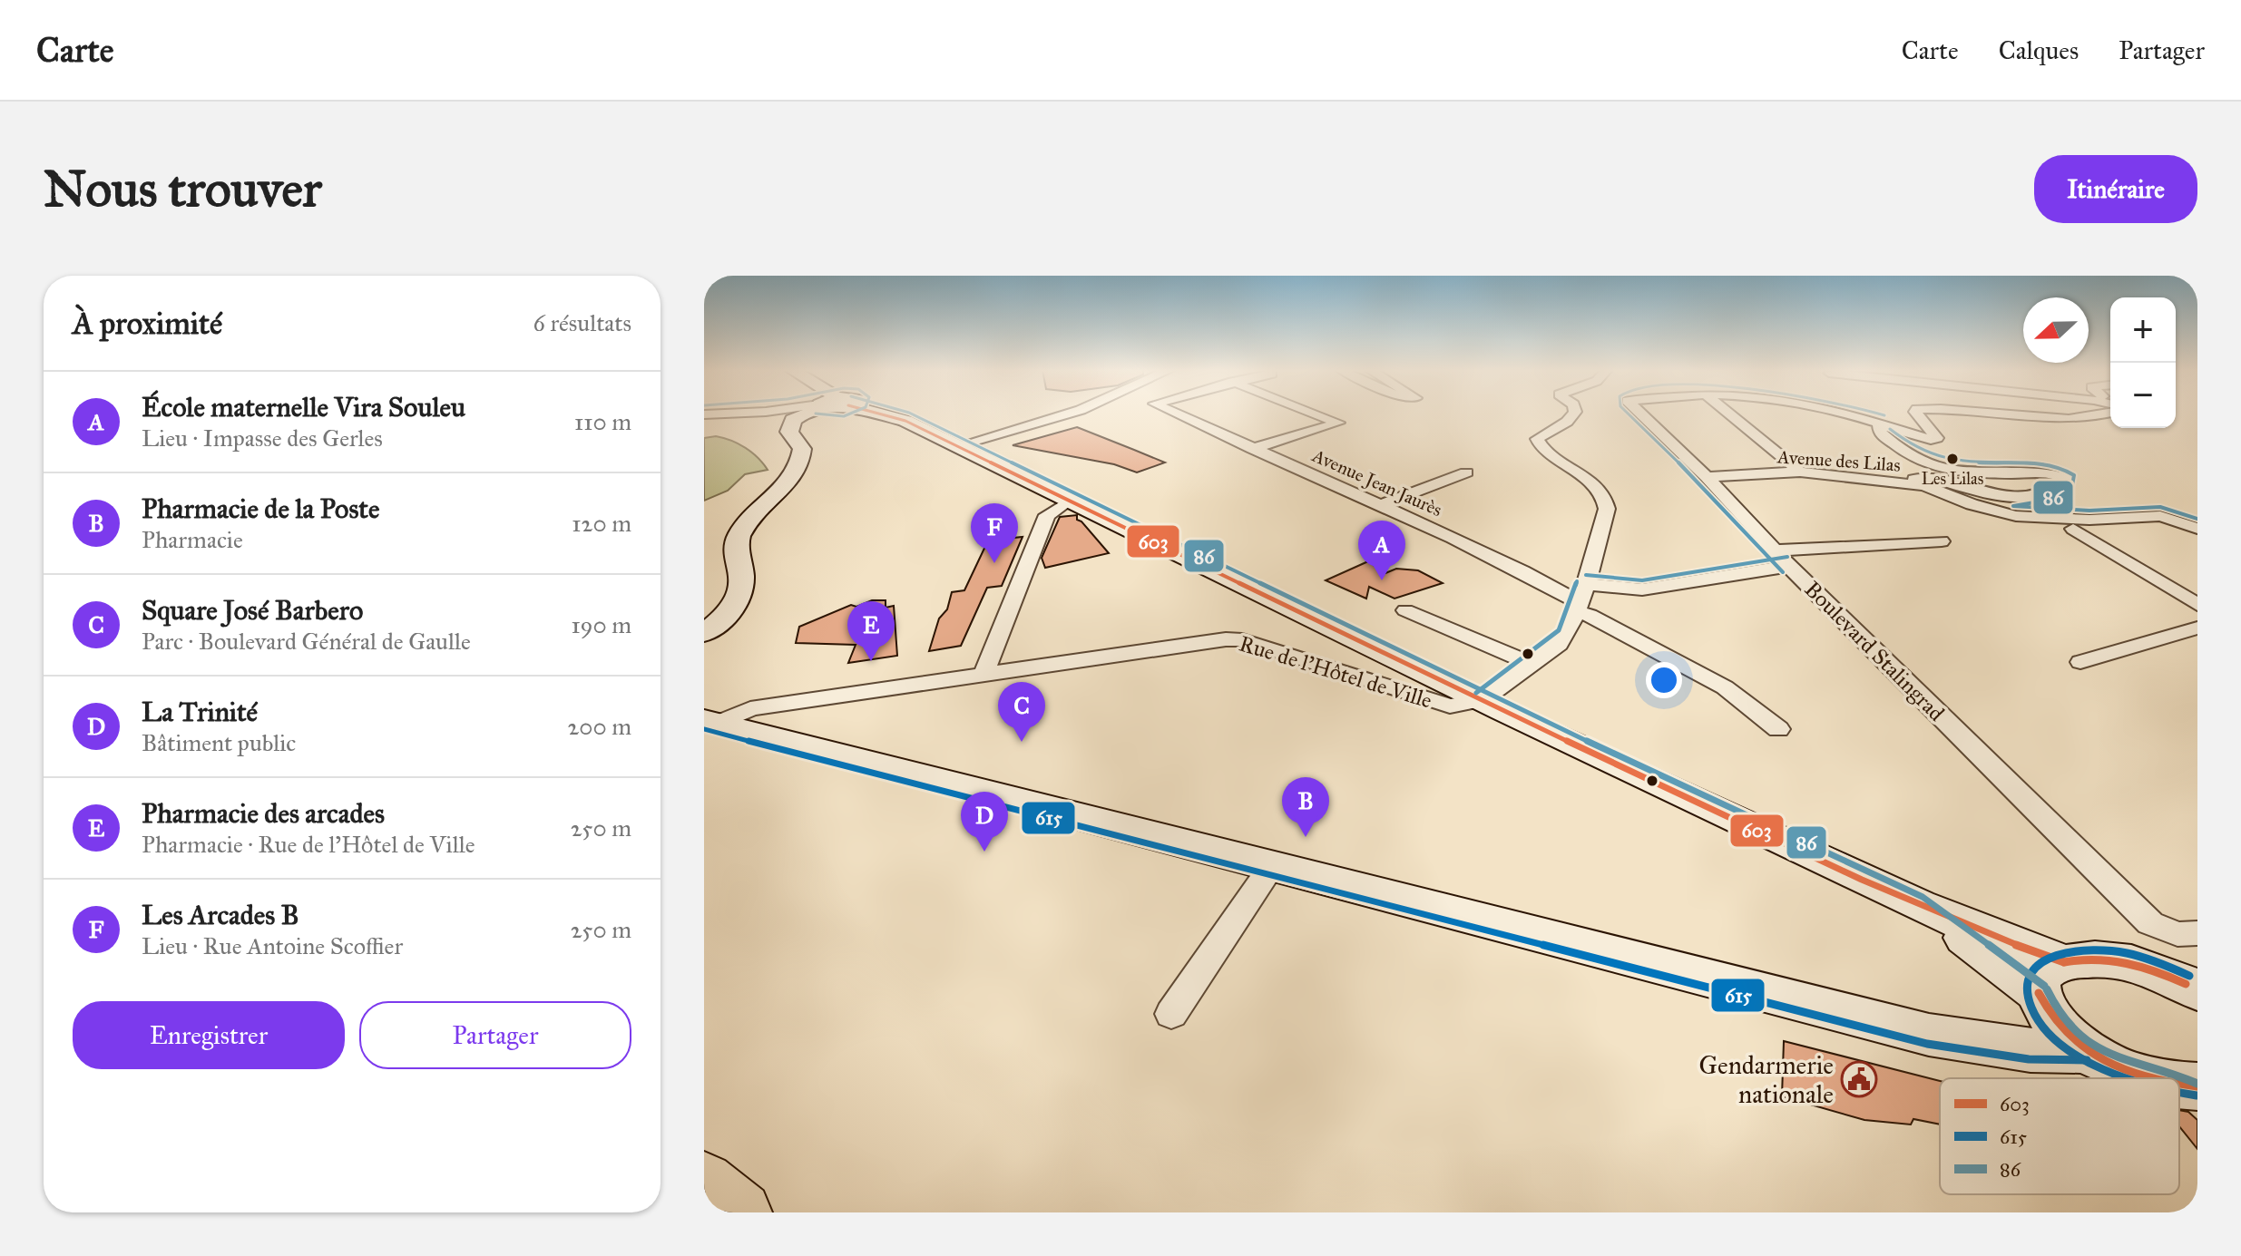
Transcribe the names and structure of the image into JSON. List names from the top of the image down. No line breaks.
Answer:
{"streets":{"street":["Avenue des Lilas","Avenue Jean Jaurès","Boulevard Stalingrad","Rue de l'Hôtel de Ville"]},"crossings":[["Avenue des Lilas","Boulevard Stalingrad"]],"places":{"other":["Les Lilas"],"public building":["Gendarmerie nationale"]},"lines":["transit line 603","transit line 86","transit line 615"],"legend":["603","615","86"],"north":"left","page":{"header":"Carte","nav":["Carte","Calques","Partager"],"buttons":["Itinéraire",["Enregistrer","Partager"]],"title":"Nous trouver","heading":["À proximité","6 résultats"],"map_buttons":["+","−"],"list":[{"mark":"A","name":"École maternelle Vira Souleu","note":"Lieu · Impasse des Gerles","value":"110 m"},{"mark":"B","name":"Pharmacie de la Poste","note":"Pharmacie","value":"120 m"},{"mark":"C","name":"Square José Barbero","note":"Parc · Boulevard Général de Gaulle","value":"190 m"},{"mark":"D","name":"La Trinité","note":"Bâtiment public","value":"200 m"},{"mark":"E","name":"Pharmacie des arcades","note":"Pharmacie · Rue de l'Hôtel de Ville","value":"250 m"},{"mark":"F","name":"Les Arcades B","note":"Lieu · Rue Antoine Scoffier","value":"250 m"}],"pins":["F","A","E","C","B","D"]}}
